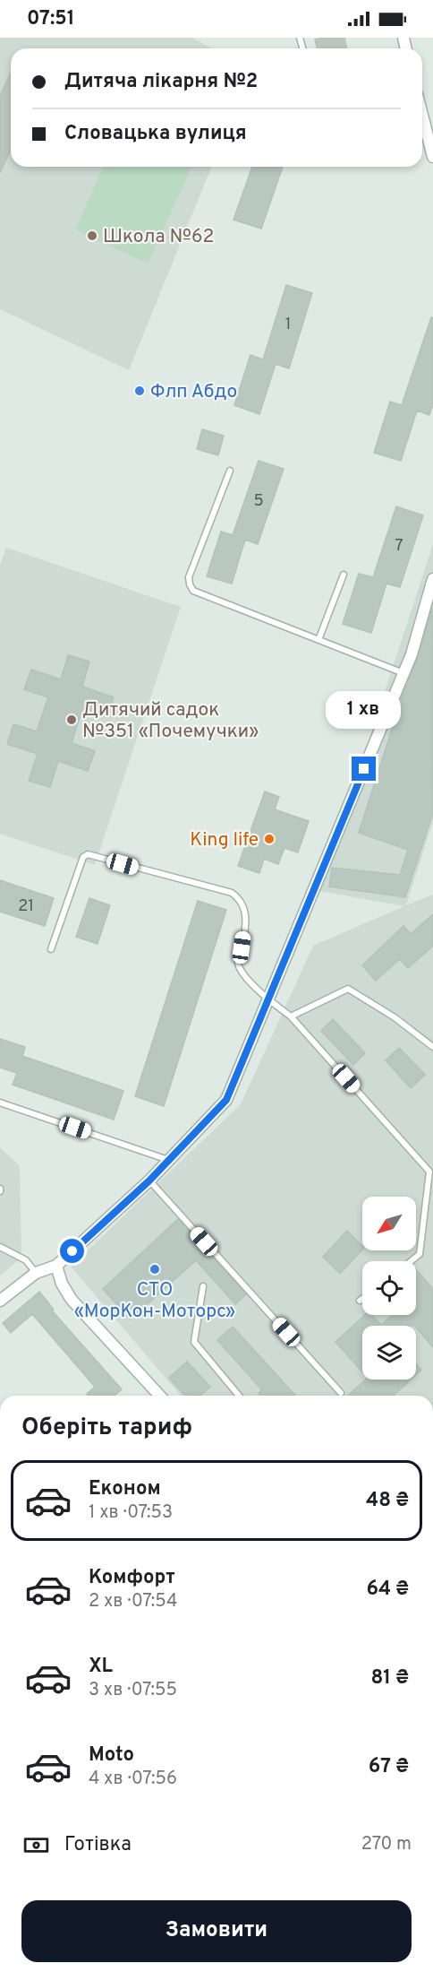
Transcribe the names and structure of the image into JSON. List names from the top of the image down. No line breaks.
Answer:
{"places":["Школа №62","Флп Абдо","Дитячий садок №351 «Почемучки»","King life","СТО «МорКон-Моторс»"],"house_numbers":["1","5","7","21"],"north":"bottom left","page":{"status":"07:51","banner":["Дитяча лікарня №2","Словацька вулиця"],"bubble":"1 хв","heading":"Оберіть тариф","list":[{"name":"Економ","note":"1 хв · 07:53","value":"48 ₴"},{"name":"Комфорт","note":"2 хв · 07:54","value":"64 ₴"},{"name":"XL","note":"3 хв · 07:55","value":"81 ₴"},{"name":"Moto","note":"4 хв · 07:56","value":"67 ₴"}],"pay":["Готівка","270 m"],"buttons":"Замовити"}}
